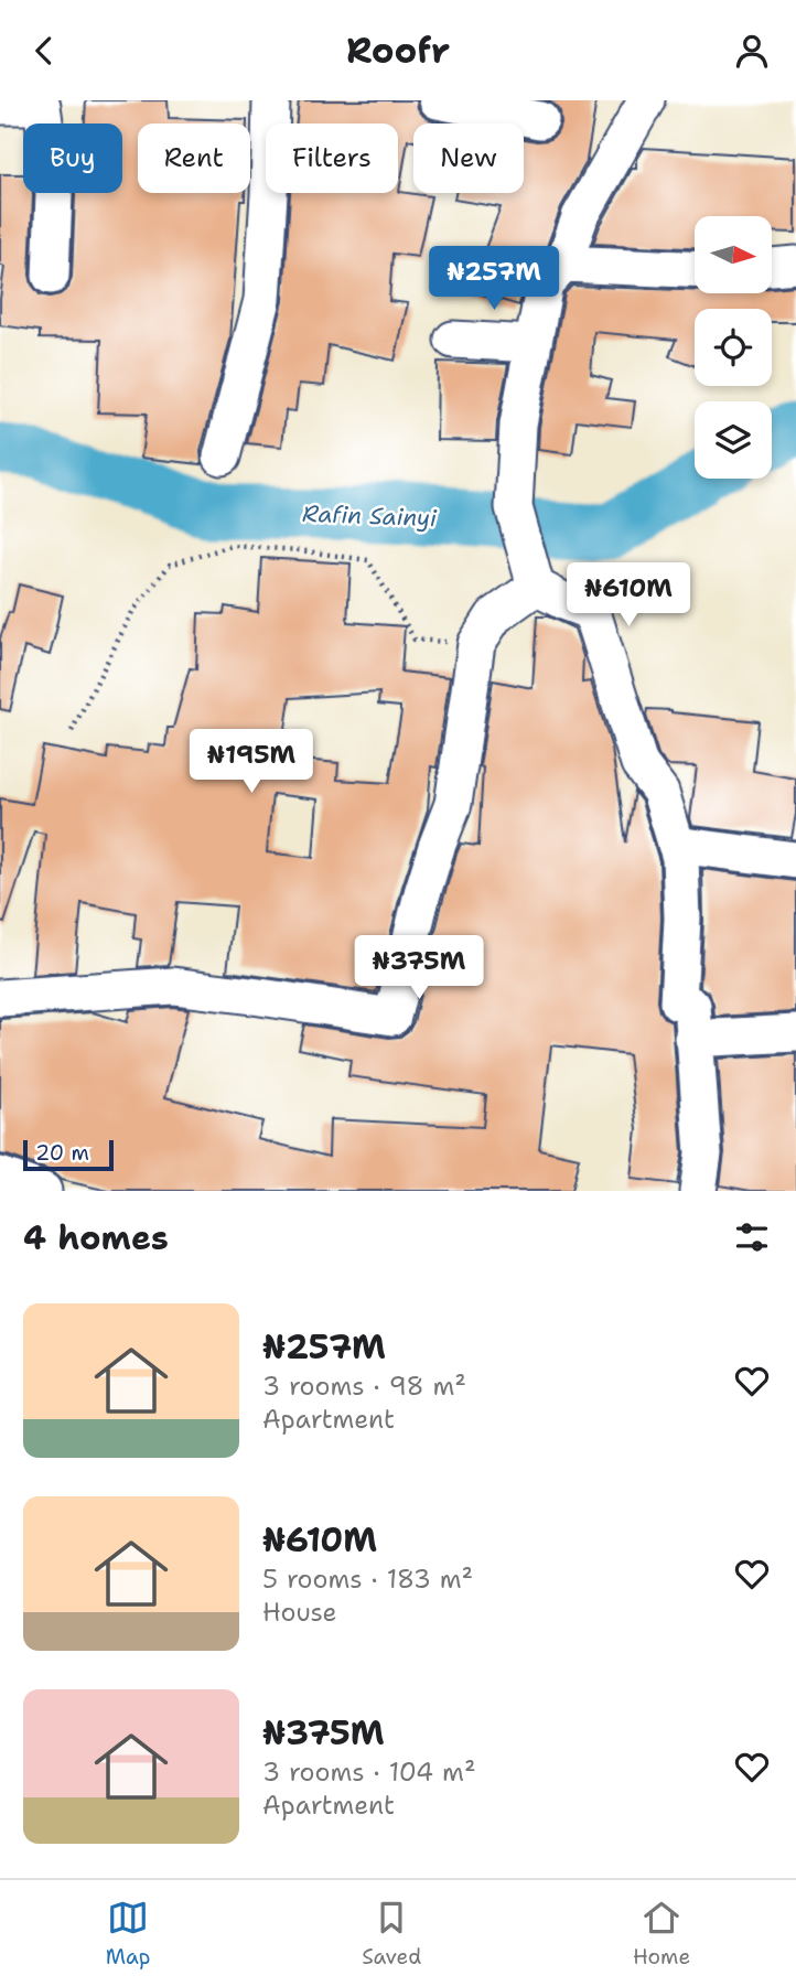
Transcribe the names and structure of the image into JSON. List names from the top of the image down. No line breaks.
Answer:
{"water":["Rafin Sainyi"],"scale_bar":"20 m","north":"right","page":{"header":"Roofr","chip":["Buy","Rent","Filters","New"],"price":["₦257M","₦610M","₦195M","₦375M"],"scale":"20 m","heading":"4 homes","list":[{"name":"₦257M","note":"3 rooms · 98 m² · Apartment"},{"name":"₦610M","note":"5 rooms · 183 m² · House"},{"name":"₦375M","note":"3 rooms · 104 m² · Apartment"}],"tabs":["Map","Saved","Home"]}}
